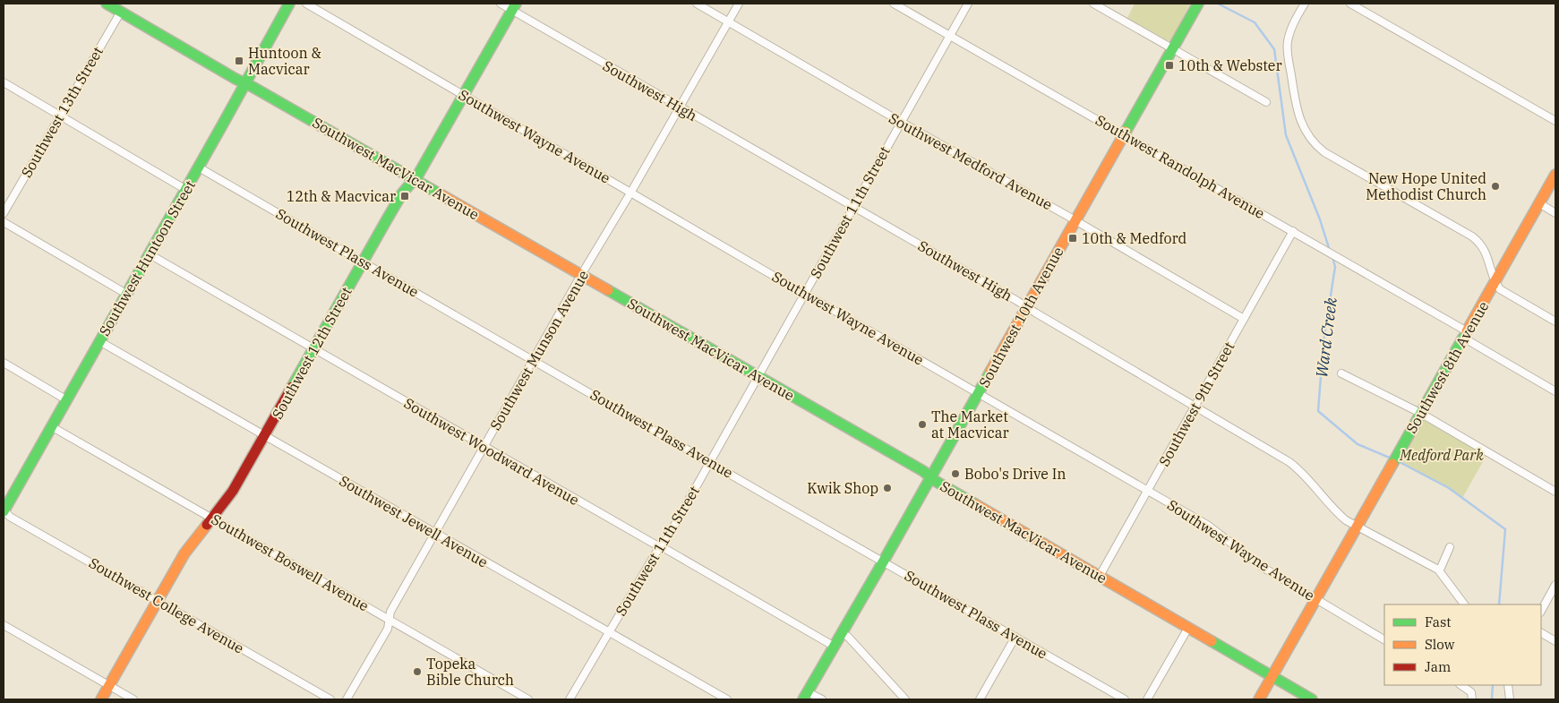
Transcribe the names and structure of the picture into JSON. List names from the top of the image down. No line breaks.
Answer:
{"streets":{"main road":["Southwest MacVicar Avenue","Southwest Huntoon Street","Southwest 10th Avenue","Southwest 12th Street","Southwest 8th Avenue"],"street":["Southwest High","Southwest 13th Street","Southwest Wayne Avenue","Southwest Medford Avenue","Southwest Randolph Avenue","Southwest 11th Street","Southwest Plass Avenue","Southwest Munson Avenue","Southwest 9th Street","Southwest Woodward Avenue","Southwest Jewell Avenue","Southwest Boswell Avenue","Southwest College Avenue"]},"crossings":[["Southwest High","Southwest 11th Street"],["Southwest High","Southwest 10th Avenue"],["Southwest High","Southwest Munson Avenue"],["Southwest High","Southwest 12th Street"],["Southwest High","Southwest 8th Avenue"],["Southwest High","Southwest 9th Street"],["Southwest 13th Street","Southwest MacVicar Avenue"],["Southwest Wayne Avenue","Southwest 11th Street"],["Southwest Wayne Avenue","Southwest 10th Avenue"],["Southwest Wayne Avenue","Southwest Munson Avenue"],["Southwest Wayne Avenue","Southwest 12th Street"],["Southwest Wayne Avenue","Southwest 8th Avenue"],["Southwest Wayne Avenue","Southwest 9th Street"],["Southwest Medford Avenue","Southwest 11th Street"],["Southwest Medford Avenue","Southwest 10th Avenue"],["Southwest Medford Avenue","Southwest Munson Avenue"],["Southwest Medford Avenue","Southwest 9th Street"],["Southwest Randolph Avenue","Southwest 11th Street"],["Southwest Randolph Avenue","Southwest 10th Avenue"],["Southwest Randolph Avenue","Southwest 8th Avenue"],["Southwest Randolph Avenue","Southwest 9th Street"],["Southwest MacVicar Avenue","Southwest 11th Street"],["Southwest MacVicar Avenue","Southwest Huntoon Street"],["Southwest MacVicar Avenue","Southwest 10th Avenue"],["Southwest MacVicar Avenue","Southwest Munson Avenue"],["Southwest MacVicar Avenue","Southwest 12th Street"],["Southwest MacVicar Avenue","Southwest 8th Avenue"],["Southwest MacVicar Avenue","Southwest 9th Street"],["Southwest 11th Street","Southwest Plass Avenue"],["Southwest 11th Street","Southwest Woodward Avenue"],["Southwest 11th Street","Southwest Jewell Avenue"],["Southwest Plass Avenue","Southwest Huntoon Street"],["Southwest Plass Avenue","Southwest 10th Avenue"],["Southwest Plass Avenue","Southwest Munson Avenue"],["Southwest Plass Avenue","Southwest 12th Street"],["Southwest Huntoon Street","Southwest Woodward Avenue"],["Southwest Huntoon Street","Southwest Jewell Avenue"],["Southwest Huntoon Street","Southwest Boswell Avenue"],["Southwest Huntoon Street","Southwest College Avenue"],["Southwest 10th Avenue","Southwest Woodward Avenue"],["Southwest Munson Avenue","Southwest Woodward Avenue"],["Southwest Munson Avenue","Southwest Jewell Avenue"],["Southwest Munson Avenue","Southwest Boswell Avenue"],["Southwest 12th Street","Southwest Woodward Avenue"],["Southwest 12th Street","Southwest Jewell Avenue"],["Southwest 12th Street","Southwest Boswell Avenue"],["Southwest 12th Street","Southwest College Avenue"]],"water":["Ward Creek"],"parks":["Medford Park"],"places":{"transit":["Huntoon & Macvicar","10th & Webster","12th & Macvicar","10th & Medford"],"other":["New Hope United Methodist Church","The Market at Macvicar","Bobo's Drive In","Kwik Shop","Topeka Bible Church"]},"legend":["Fast","Slow","Jam"]}
